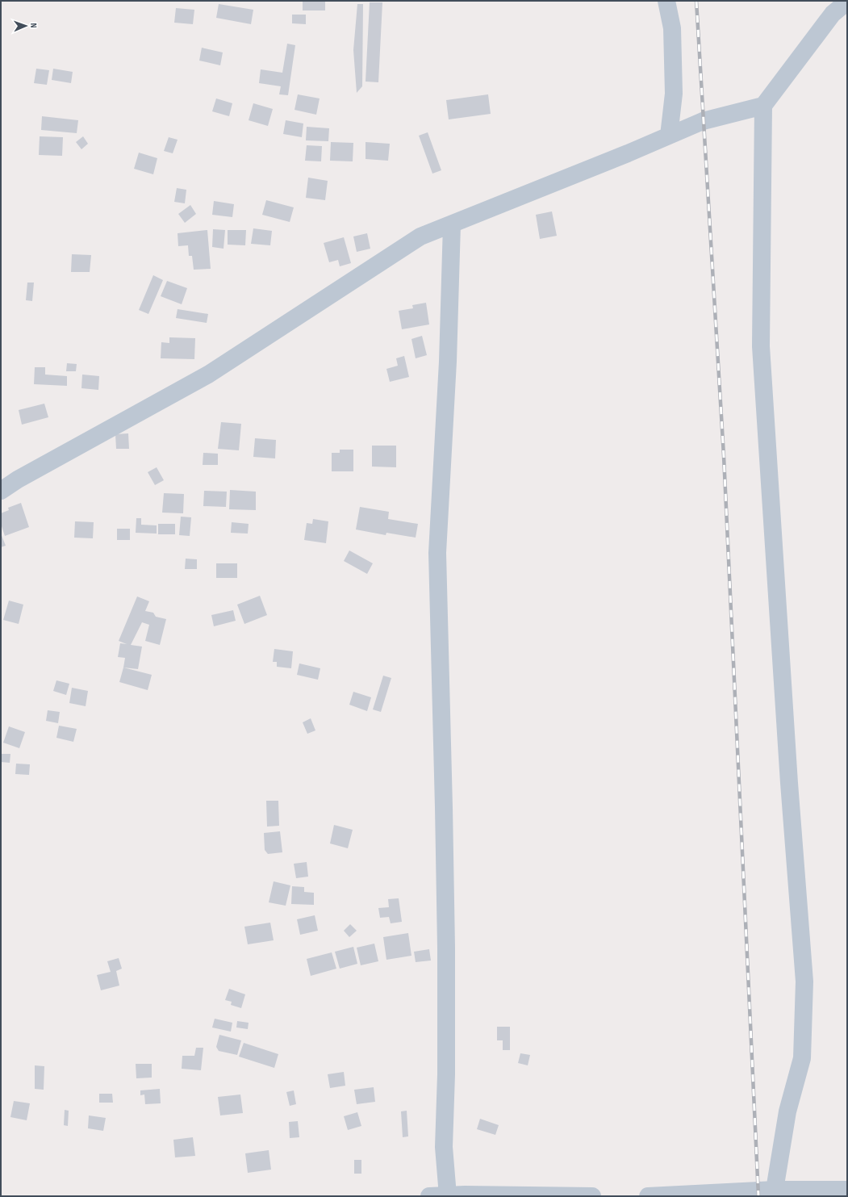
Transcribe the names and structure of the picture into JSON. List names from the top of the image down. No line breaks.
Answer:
{"north":"right"}
